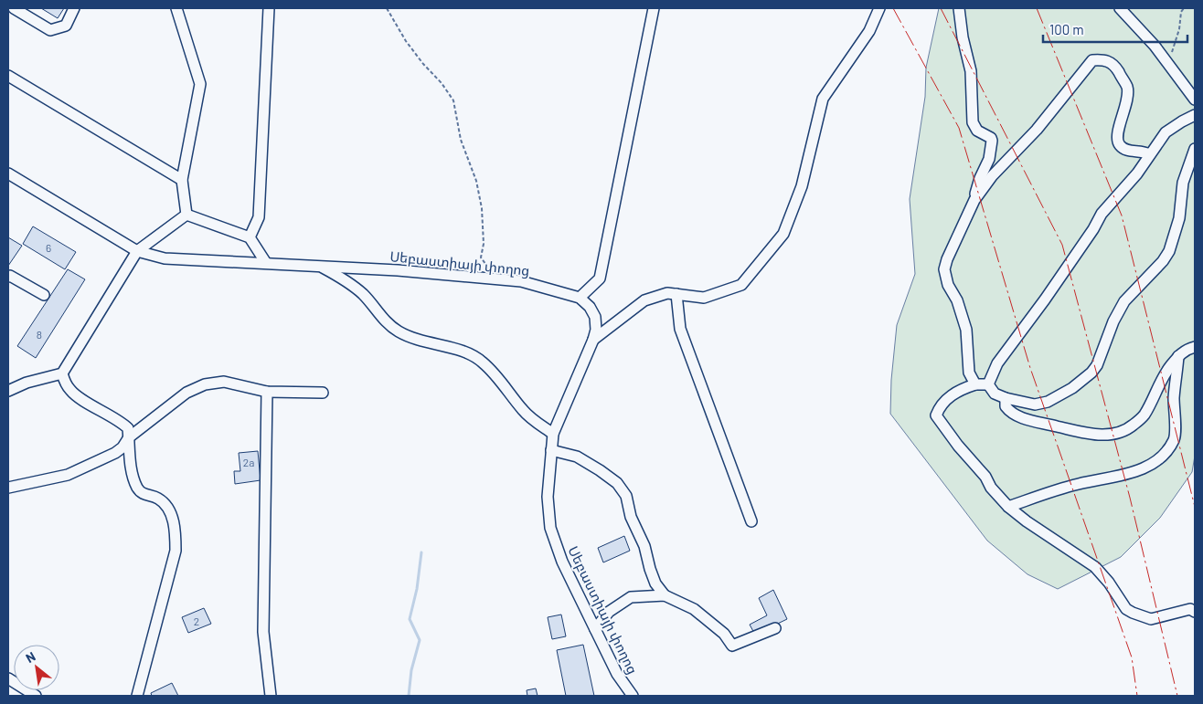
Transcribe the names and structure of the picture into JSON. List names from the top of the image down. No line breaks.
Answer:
{"streets":{"street":["Սեբաստիայի փողոց"]},"house_numbers":["6","8","2a","2"],"scale_bar":"100 m","north":"top left"}
